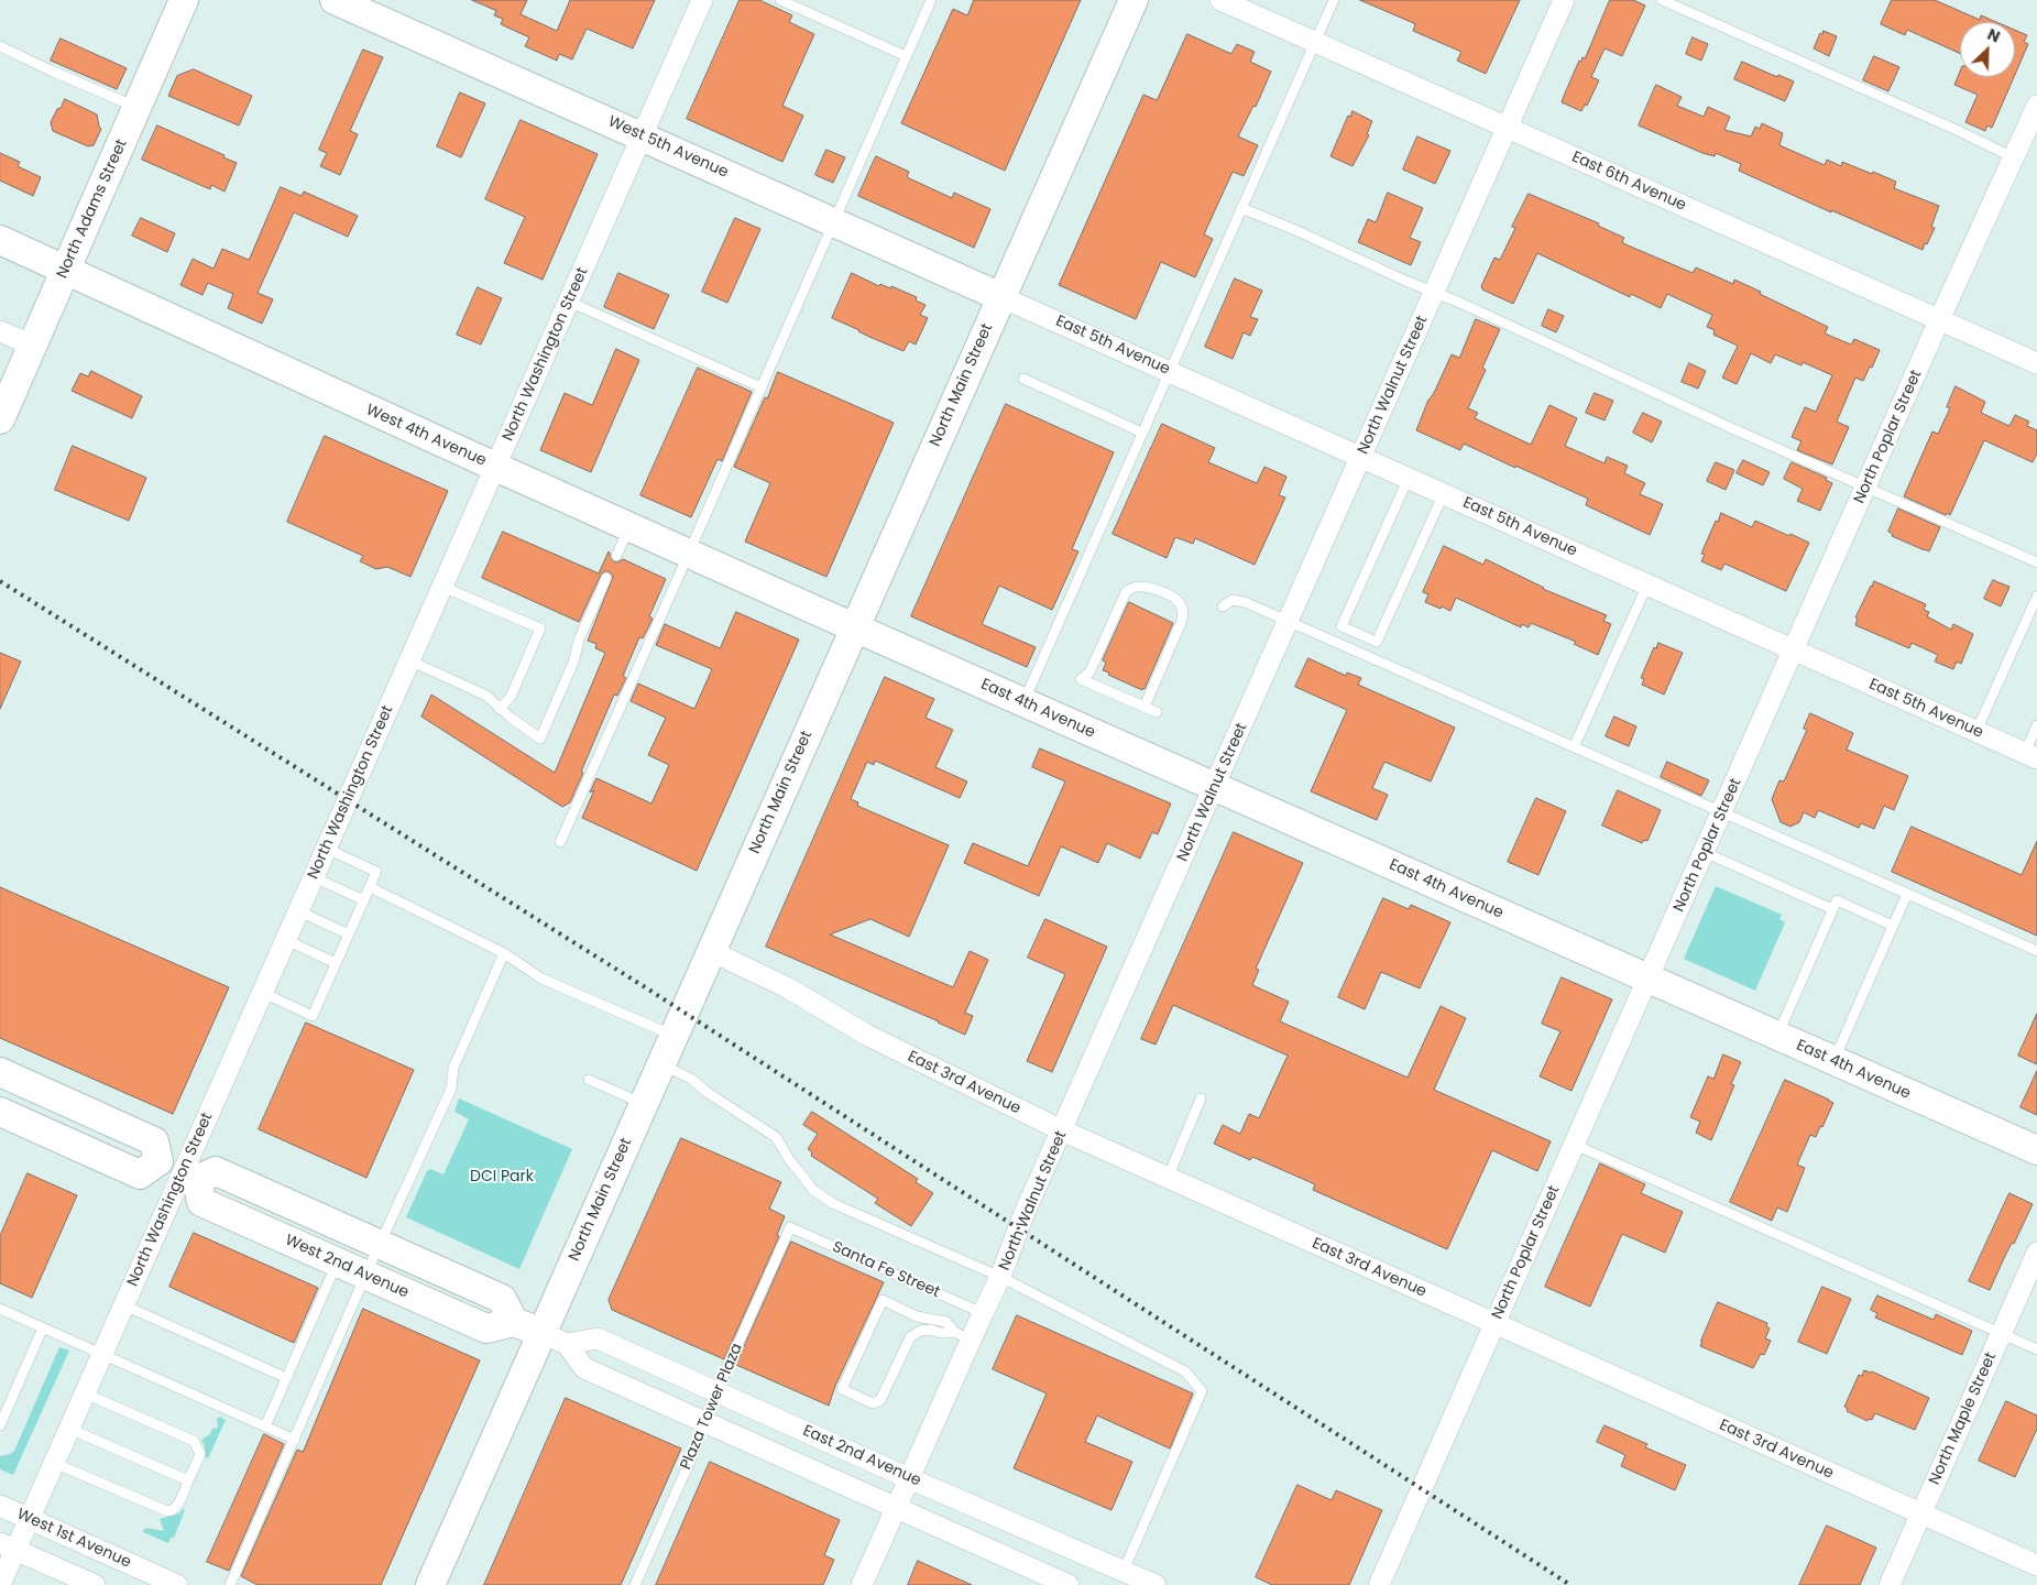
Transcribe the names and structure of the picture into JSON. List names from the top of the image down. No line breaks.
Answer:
{"streets":{"main road":["West 5th Avenue","North Adams Street","North Main Street","West 4th Avenue","East 4th Avenue","West 2nd Avenue"],"street":["East 6th Avenue","East 5th Avenue","North Washington Street","North Walnut Street","North Poplar Street","East 3rd Avenue","North Maple Street","East 2nd Avenue","West 1st Avenue"],"lane":["Santa Fe Street","Plaza Tower Plaza"]},"crossings":[["West 5th Avenue","East 5th Avenue"],["West 5th Avenue","North Washington Street"],["West 5th Avenue","North Main Street"],["East 6th Avenue","North Walnut Street"],["East 6th Avenue","North Poplar Street"],["North Adams Street","West 4th Avenue"],["East 5th Avenue","North Main Street"],["East 5th Avenue","North Walnut Street"],["East 5th Avenue","North Poplar Street"],["North Washington Street","West 4th Avenue"],["North Washington Street","West 2nd Avenue"],["North Washington Street","West 1st Avenue"],["North Main Street","West 4th Avenue"],["North Main Street","East 4th Avenue"],["North Main Street","East 3rd Avenue"],["North Main Street","East 2nd Avenue"],["North Walnut Street","East 4th Avenue"],["North Walnut Street","East 3rd Avenue"],["North Walnut Street","Santa Fe Street"],["North Walnut Street","East 2nd Avenue"],["West 4th Avenue","East 4th Avenue"],["North Poplar Street","East 4th Avenue"],["North Poplar Street","East 3rd Avenue"],["East 3rd Avenue","North Maple Street"],["Santa Fe Street","Plaza Tower Plaza"],["Plaza Tower Plaza","East 2nd Avenue"]],"parks":["DCI Park"],"north":"top right"}
